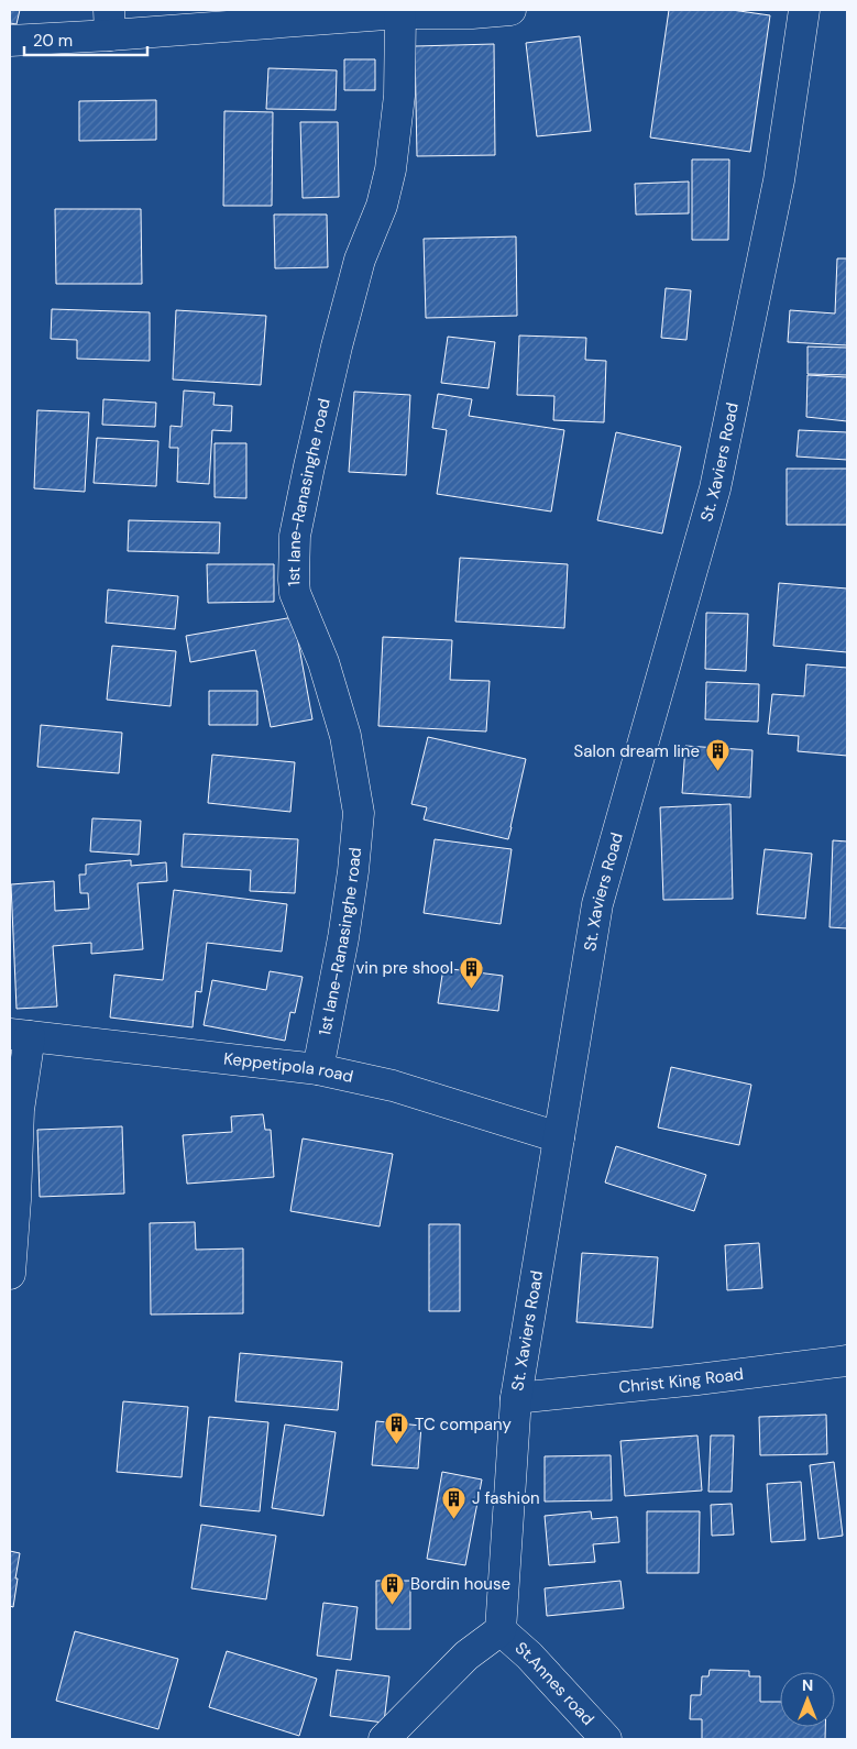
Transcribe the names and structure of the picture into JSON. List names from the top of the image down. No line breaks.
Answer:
{"streets":{"street":["St. Xaviers Road","1st lane-Ranasinghe road","Keppetipola road","Christ King Road","St.Annes road"]},"crossings":[["St. Xaviers Road","Keppetipola road"],["St. Xaviers Road","Christ King Road"],["St. Xaviers Road","St.Annes road"],["1st lane-Ranasinghe road","Keppetipola road"]],"places":{"building":["Salon dream line","vin pre shool","TC company","J fashion","Bordin house"]},"scale_bar":"20 m","north":"top"}
